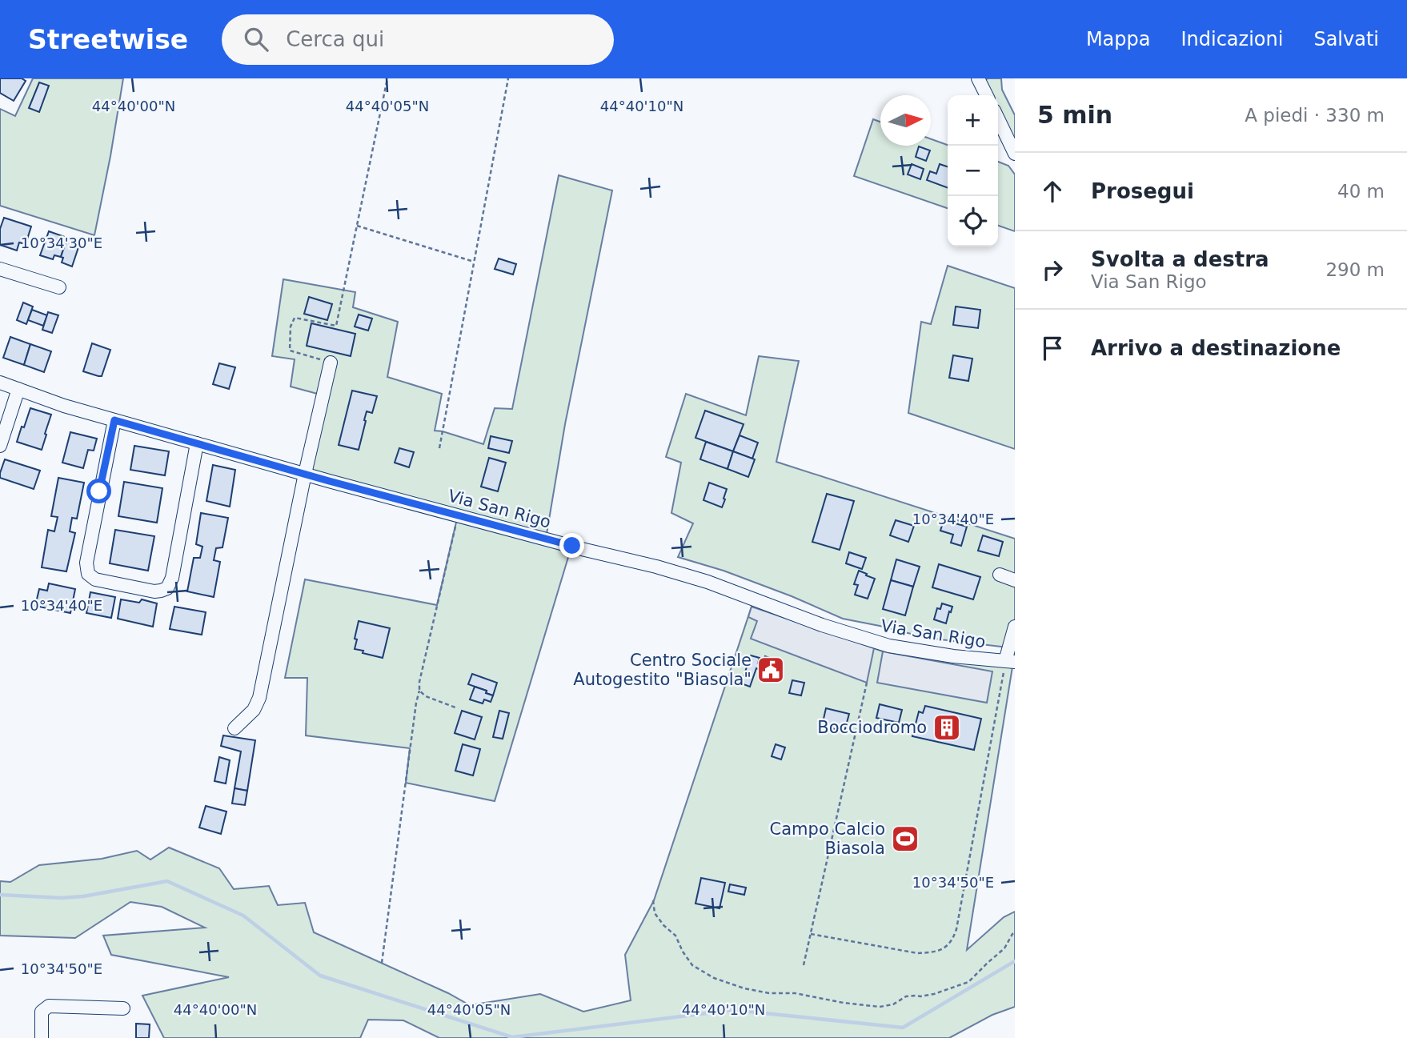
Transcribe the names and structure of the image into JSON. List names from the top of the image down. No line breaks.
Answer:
{"streets":{"street":["Via San Rigo"]},"places":{"public building":["Centro Sociale Autogestito \"Biasola\""],"building":["Bocciodromo"],"sports":["Campo Calcio Biasola"]},"north":"right","page":{"header":"Streetwise","search":"Cerca qui","nav":["Mappa","Indicazioni","Salvati"],"heading":["5 min","A piedi · 330 m"],"map_buttons":["+","−"],"list":[["Prosegui","40 m"],["Svolta a destra","Via San Rigo","290 m"],"Arrivo a destinazione"]},"coordinates":["44°40'00\"N","44°40'05\"N","44°40'10\"N","10°34'30\"E","10°34'40\"E","10°34'50\"E"]}
